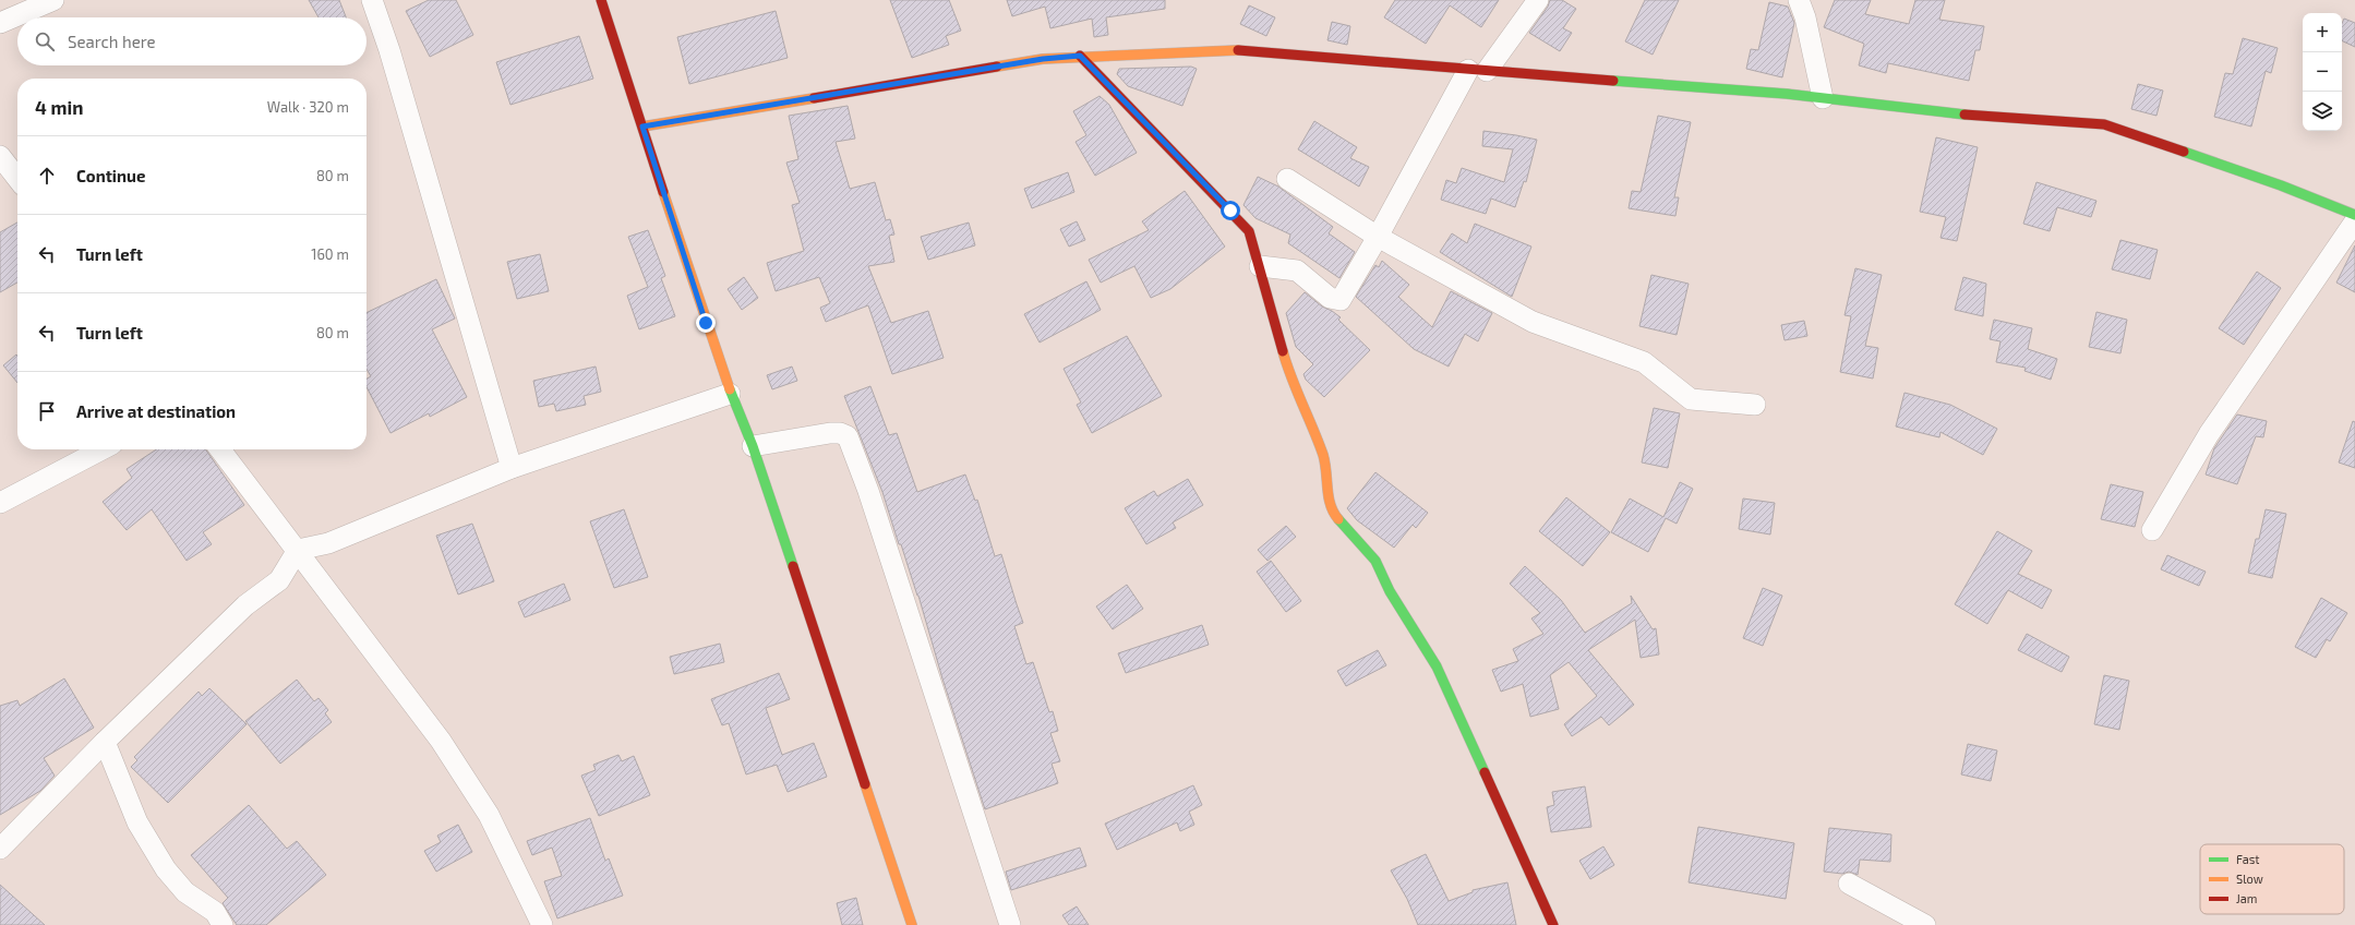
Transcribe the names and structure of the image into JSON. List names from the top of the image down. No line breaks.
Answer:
{"legend":["Fast","Slow","Jam"],"page":{"map_buttons":["+","−"],"search":"Search here","heading":["4 min","Walk · 320 m"],"list":[["Continue","80 m"],["Turn left","160 m"],["Turn left","80 m"],"Arrive at destination"]}}
